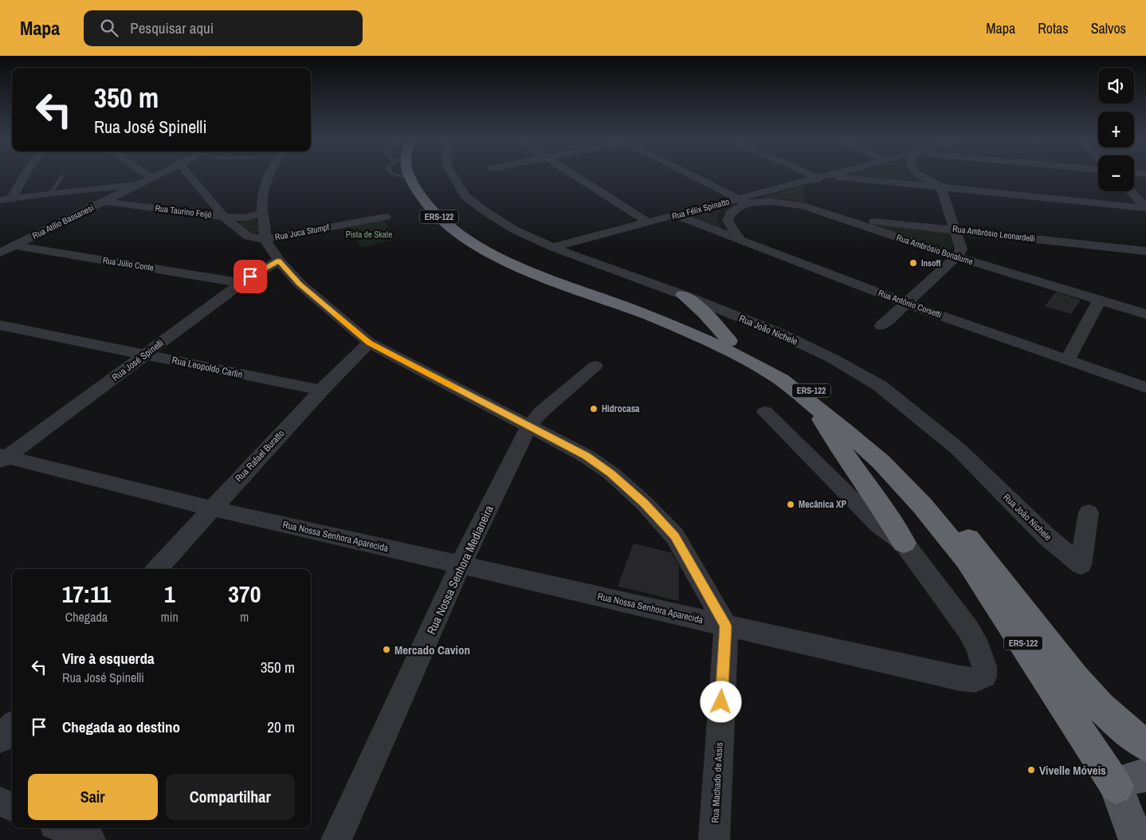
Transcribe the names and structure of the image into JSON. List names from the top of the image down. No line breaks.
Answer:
{"streets":{"highway":["ERS-122"],"street":["Rua Félix Spinatto","Rua Taurino Feijó","Rua Atílio Bassanesi","Rua Juca Stumpf","Rua Ambrósio Leonardelli","Rua Ambrósio Bonalume","Rua Júlio Conte","Rua Antônio Corsetti","Rua João Nichele","Rua José Spinelli","Rua Leopoldo Carlin","Rua Rafael Buratto","Rua Nossa Senhora Aparecida","Rua Nossa Senhora Medianeira","Rua Machado de Assis"]},"crossings":[["Rua Félix Spinatto","Rua Ambrósio Bonalume"],["Rua Félix Spinatto","Rua Antônio Corsetti"],["Rua Félix Spinatto","Rua João Nichele"],["Rua Taurino Feijó","Rua Atílio Bassanesi"],["Rua Atílio Bassanesi","Rua Júlio Conte"],["Rua Ambrósio Leonardelli","Rua Ambrósio Bonalume"],["Rua Ambrósio Bonalume","Rua Antônio Corsetti"],["Rua Júlio Conte","Rua José Spinelli"],["Rua José Spinelli","Rua Leopoldo Carlin"],["Rua José Spinelli","Rua Nossa Senhora Aparecida"],["Rua Leopoldo Carlin","Rua Rafael Buratto"],["Rua Rafael Buratto","Rua Nossa Senhora Aparecida"],["Rua Nossa Senhora Aparecida","Rua Nossa Senhora Medianeira"],["Rua Nossa Senhora Aparecida","Rua Machado de Assis"]],"parks":["Pista de Skate"],"places":["Insoft","Hidrocasa","Mecânica XP","Mercado Cavion","Vivelle Móveis"],"page":{"header":"Mapa","search":"Pesquisar aqui","nav":["Mapa","Rotas","Salvos"],"map_buttons":["+","−"],"turn":["350 m","Rua José Spinelli"],"eta":["17:11","Chegada","1","min","370","m"],"list":[{"name":"Vire à esquerda","note":"Rua José Spinelli","value":"350 m"},{"name":"Chegada ao destino","value":"20 m"}],"buttons":["Sair","Compartilhar"]}}
